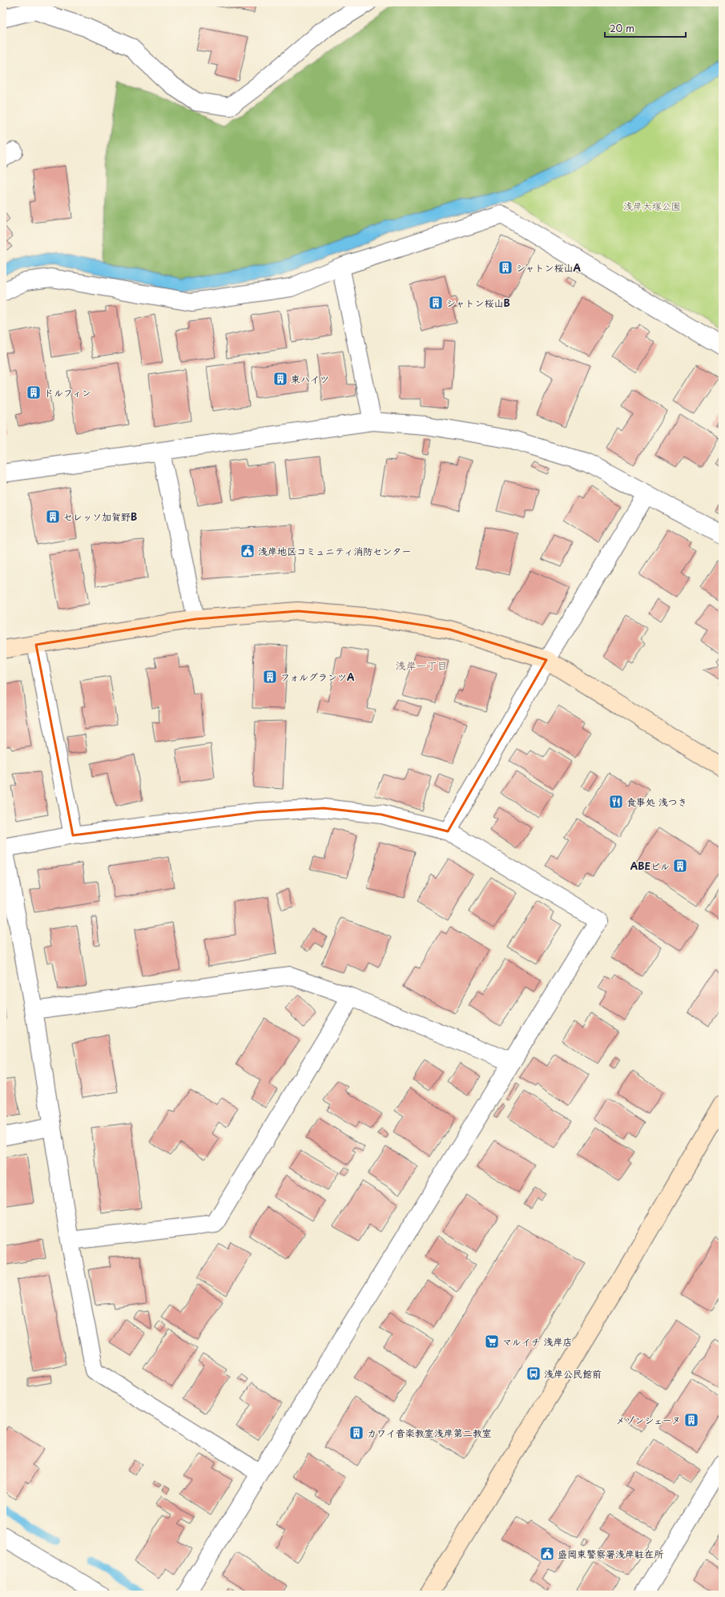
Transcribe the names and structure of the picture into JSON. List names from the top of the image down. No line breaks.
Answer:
{"districts":["浅岸一丁目"],"parks":["浅岸大塚公園"],"places":{"building":["シャトン桜山A","シャトン桜山B","東ハイツ","ドルフィン","セレッソ加賀野B","フォルグランツA","ABEビル","メゾンシェーヌ","カワイ音楽教室浅岸第二教室"],"public building":["浅岸地区コミュニティ消防センター","盛岡東警察署浅岸駐在所"],"restaurant":["食事処 浅つき"],"supermarket":["マルイチ 浅岸店"],"bus stop":["浅岸公民館前"]},"scale_bar":"20 m"}
